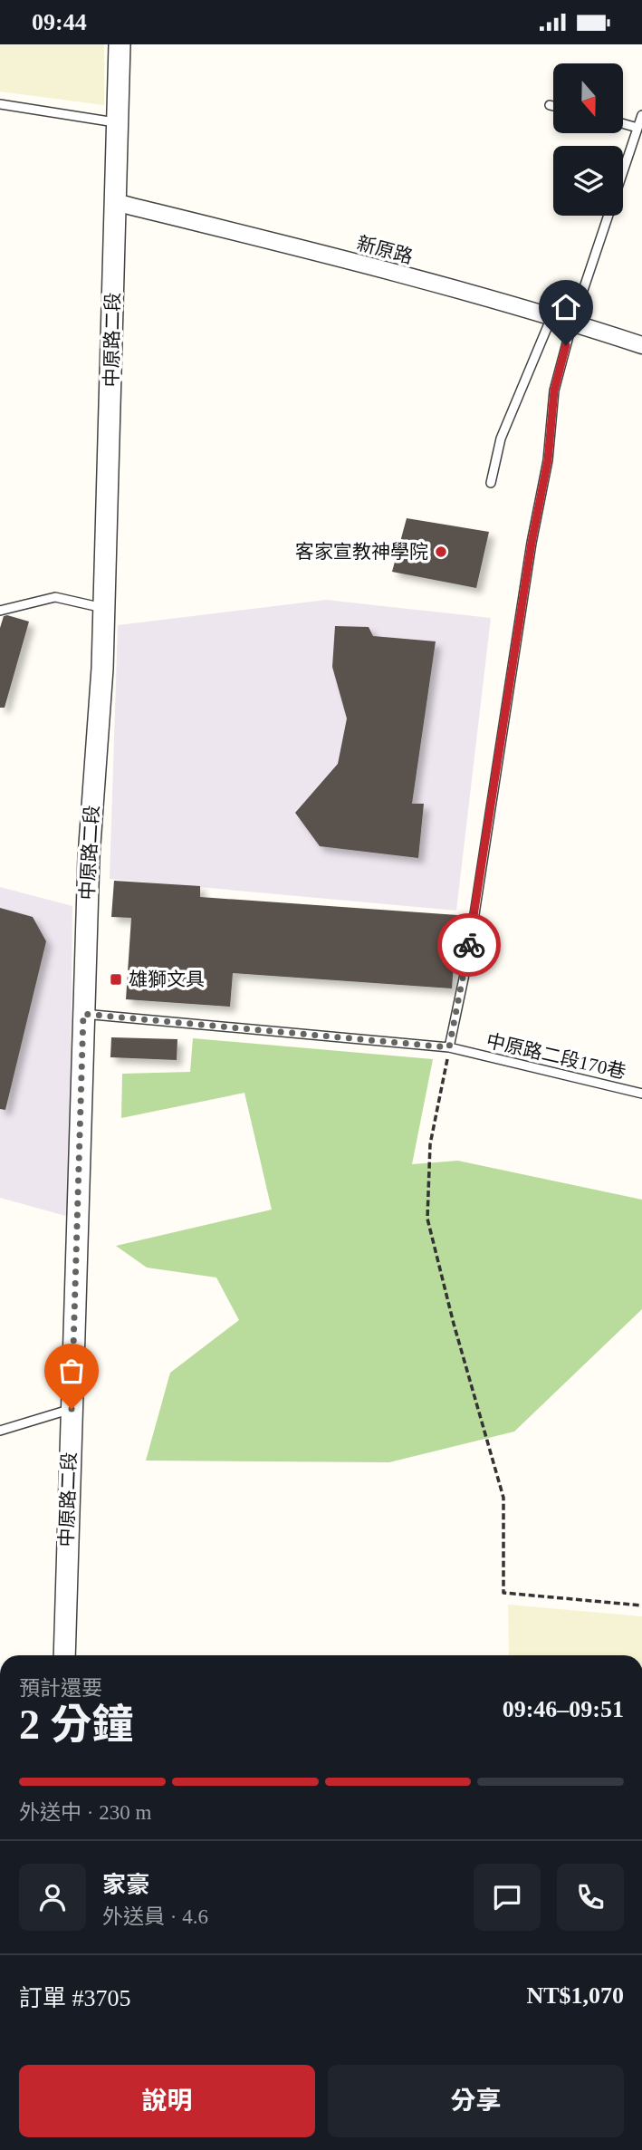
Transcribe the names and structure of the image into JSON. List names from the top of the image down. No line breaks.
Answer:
{"streets":{"street":["新原路","中原路二段"],"lane":["中原路二段170巷"]},"crossings":[["新原路","中原路二段"],["中原路二段","中原路二段170巷"]],"places":{"other":["客家宣教神學院"],"transit":["雄獅文具"]},"north":"bottom","page":{"status":"09:44","heading":["2 分鐘","預計還要","09:46–09:51"],"panel":["家豪","外送員 · 4.6","訂單 #3705","NT$1,070"],"bar":"外送中 · 230 m","buttons":["說明","分享"]}}
